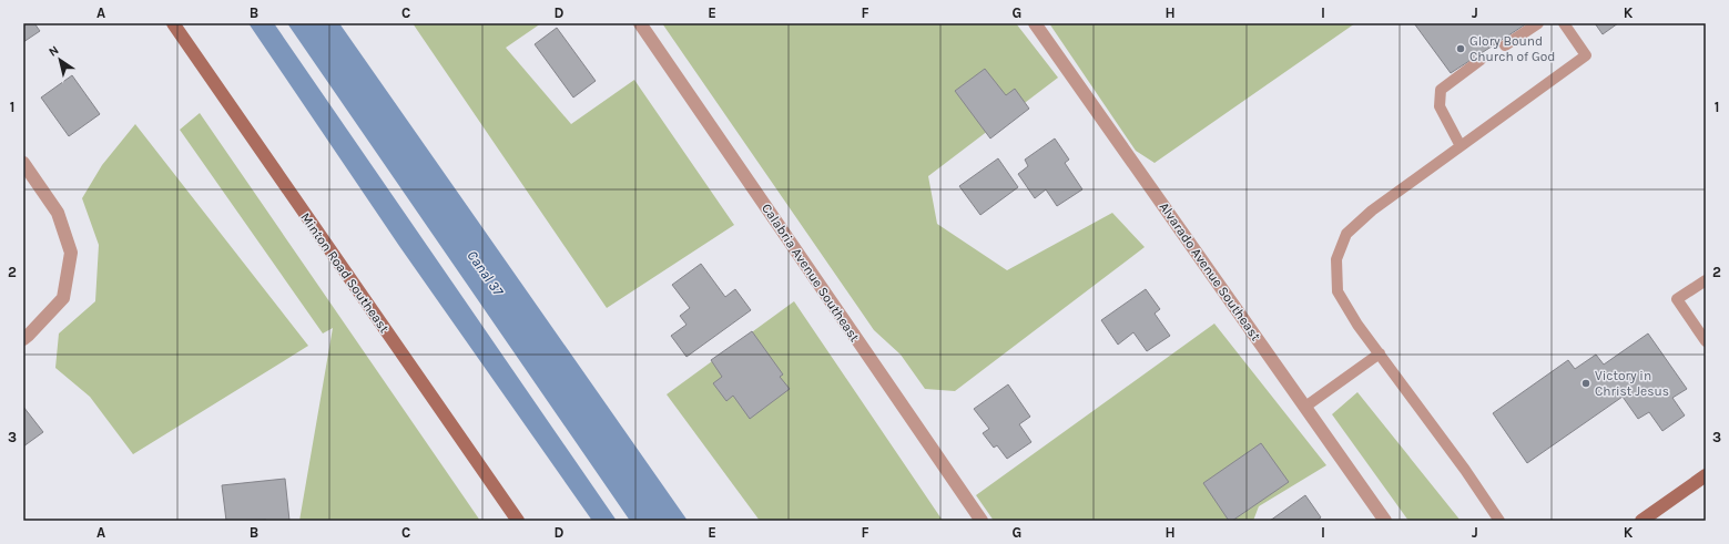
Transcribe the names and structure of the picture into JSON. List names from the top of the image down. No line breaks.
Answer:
{"streets":{"street":["Alvarado Avenue Southeast","Minton Road Southeast","Calabria Avenue Southeast"]},"water":["Canal 37"],"places":["Glory Bound Church of God","Victory in Christ Jesus"],"north":"top left","grid":{"columns":["A","B","C","D","E","F","G","H","I","J","K"],"rows":["1","2","3"]}}
